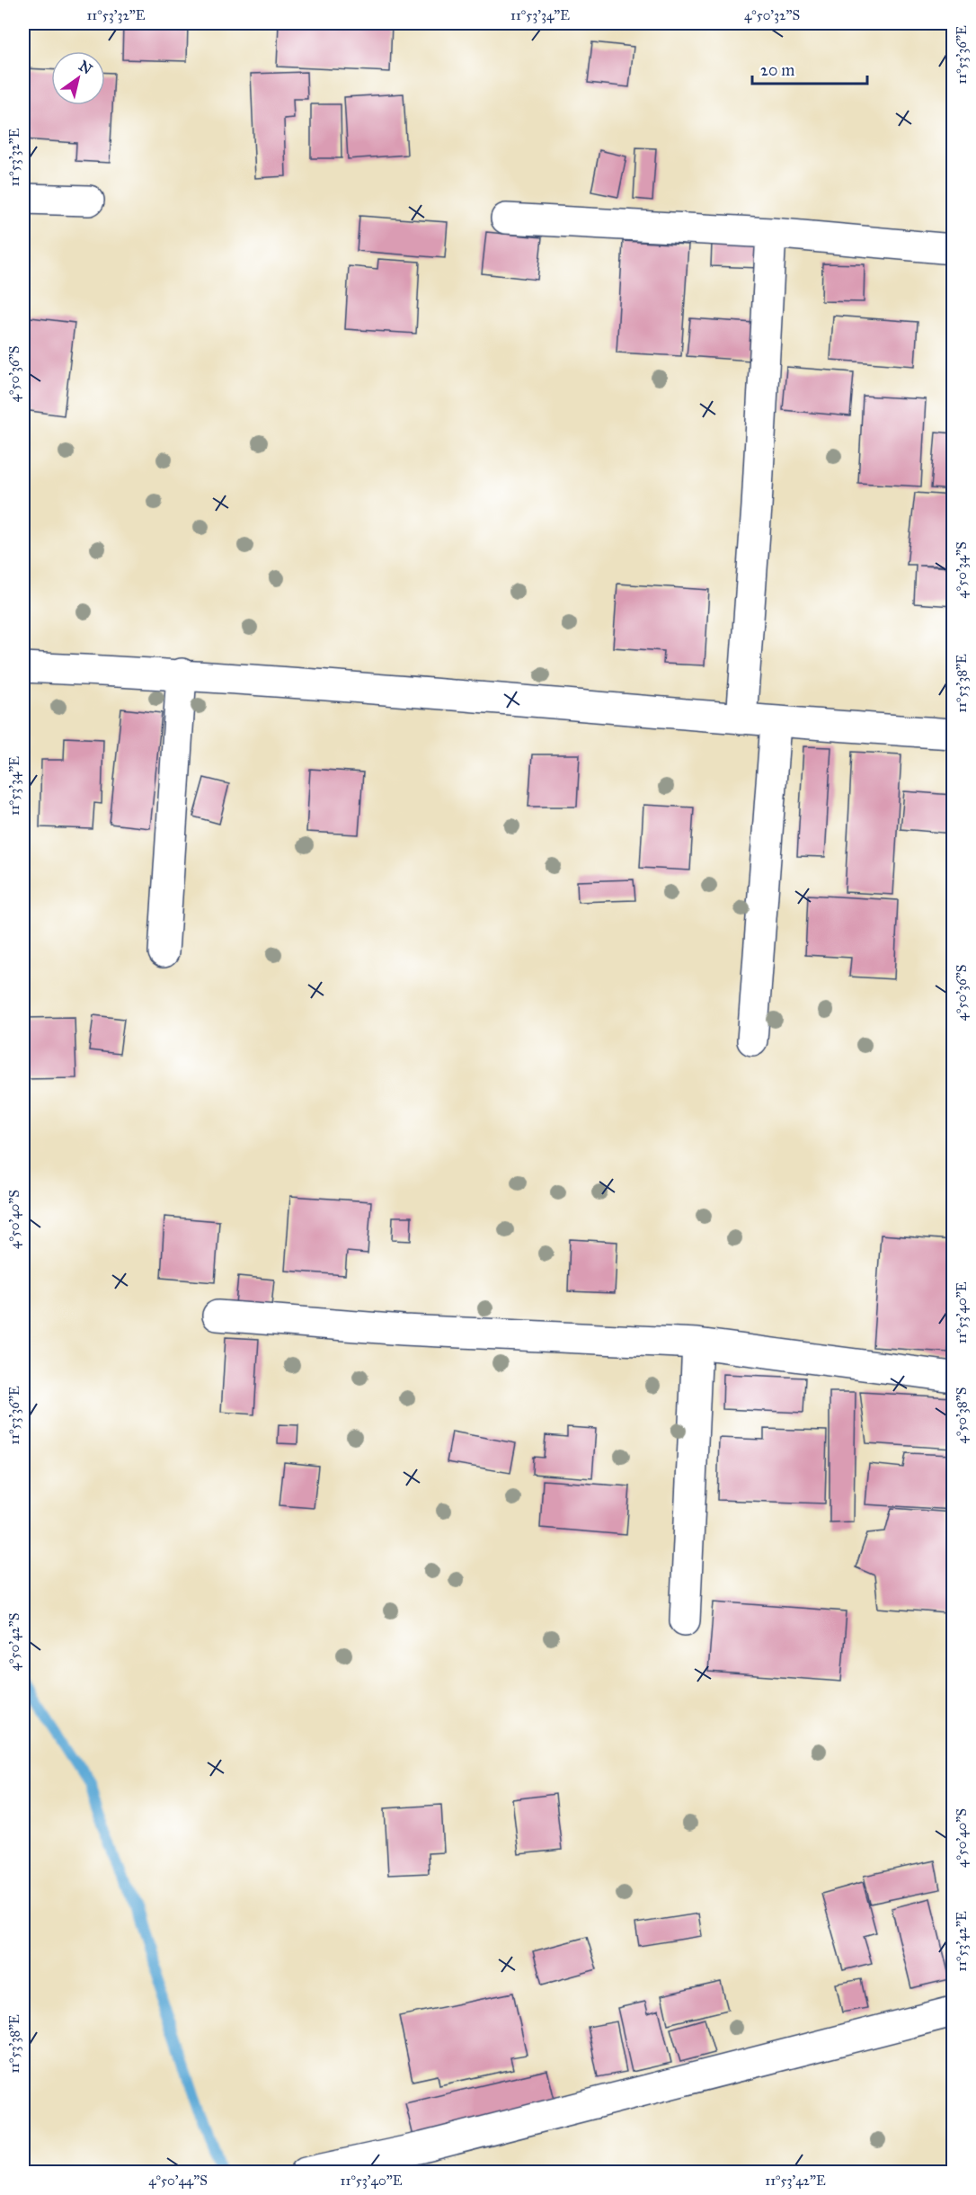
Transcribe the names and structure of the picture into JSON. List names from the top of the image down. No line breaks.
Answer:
{"scale_bar":"20 m","north":"top right","coordinates":["11°53'32\"E","11°53'34\"E","4°50'32\"S","11°53'36\"E","4°50'36\"S","4°50'34\"S","11°53'38\"E","4°50'40\"S","11°53'40\"E","4°50'38\"S","4°50'42\"S","11°53'42\"E","4°50'44\"S"]}
